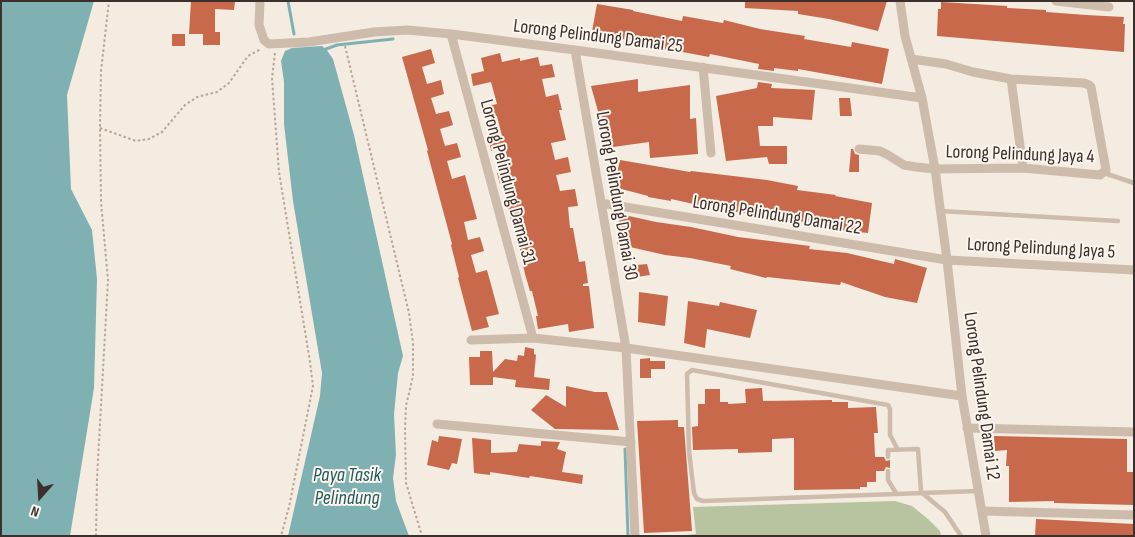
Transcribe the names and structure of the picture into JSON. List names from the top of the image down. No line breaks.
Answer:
{"streets":{"street":["Lorong Pelindung Damai 25","Lorong Pelindung Jaya 4","Lorong Pelindung Damai 31","Lorong Pelindung Damai 30","Lorong Pelindung Damai 22","Lorong Pelindung Jaya 5","Lorong Pelindung Damai 12"]},"crossings":[["Lorong Pelindung Damai 25","Lorong Pelindung Damai 31"],["Lorong Pelindung Damai 25","Lorong Pelindung Damai 30"],["Lorong Pelindung Damai 25","Lorong Pelindung Damai 12"],["Lorong Pelindung Jaya 4","Lorong Pelindung Damai 12"],["Lorong Pelindung Damai 30","Lorong Pelindung Damai 22"],["Lorong Pelindung Damai 22","Lorong Pelindung Jaya 5"],["Lorong Pelindung Damai 22","Lorong Pelindung Damai 12"],["Lorong Pelindung Jaya 5","Lorong Pelindung Damai 12"]],"water":["Paya Tasik Pelindung"],"north":"bottom"}
